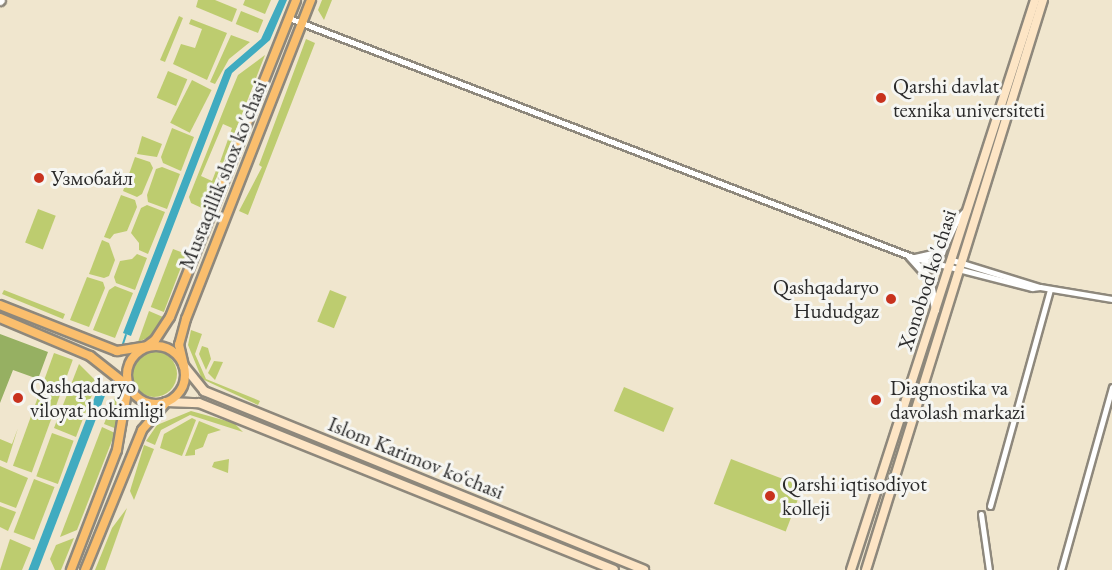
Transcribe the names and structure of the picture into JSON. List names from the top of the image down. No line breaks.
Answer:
{"streets":{"main road":["Mustaqillik shox ko'chasi","Xonobod ko'chasi","Islom Karimov ko‘chasi"]},"crossings":[["Mustaqillik shox ko'chasi","Islom Karimov ko‘chasi"]],"places":["Qarshi davlat texnika universiteti","Узмобайл","Qashqadaryo Hududgaz","Qashqadaryo viloyat hokimligi","Diagnostika va davolash markazi","Qarshi iqtisodiyot kolleji"]}
